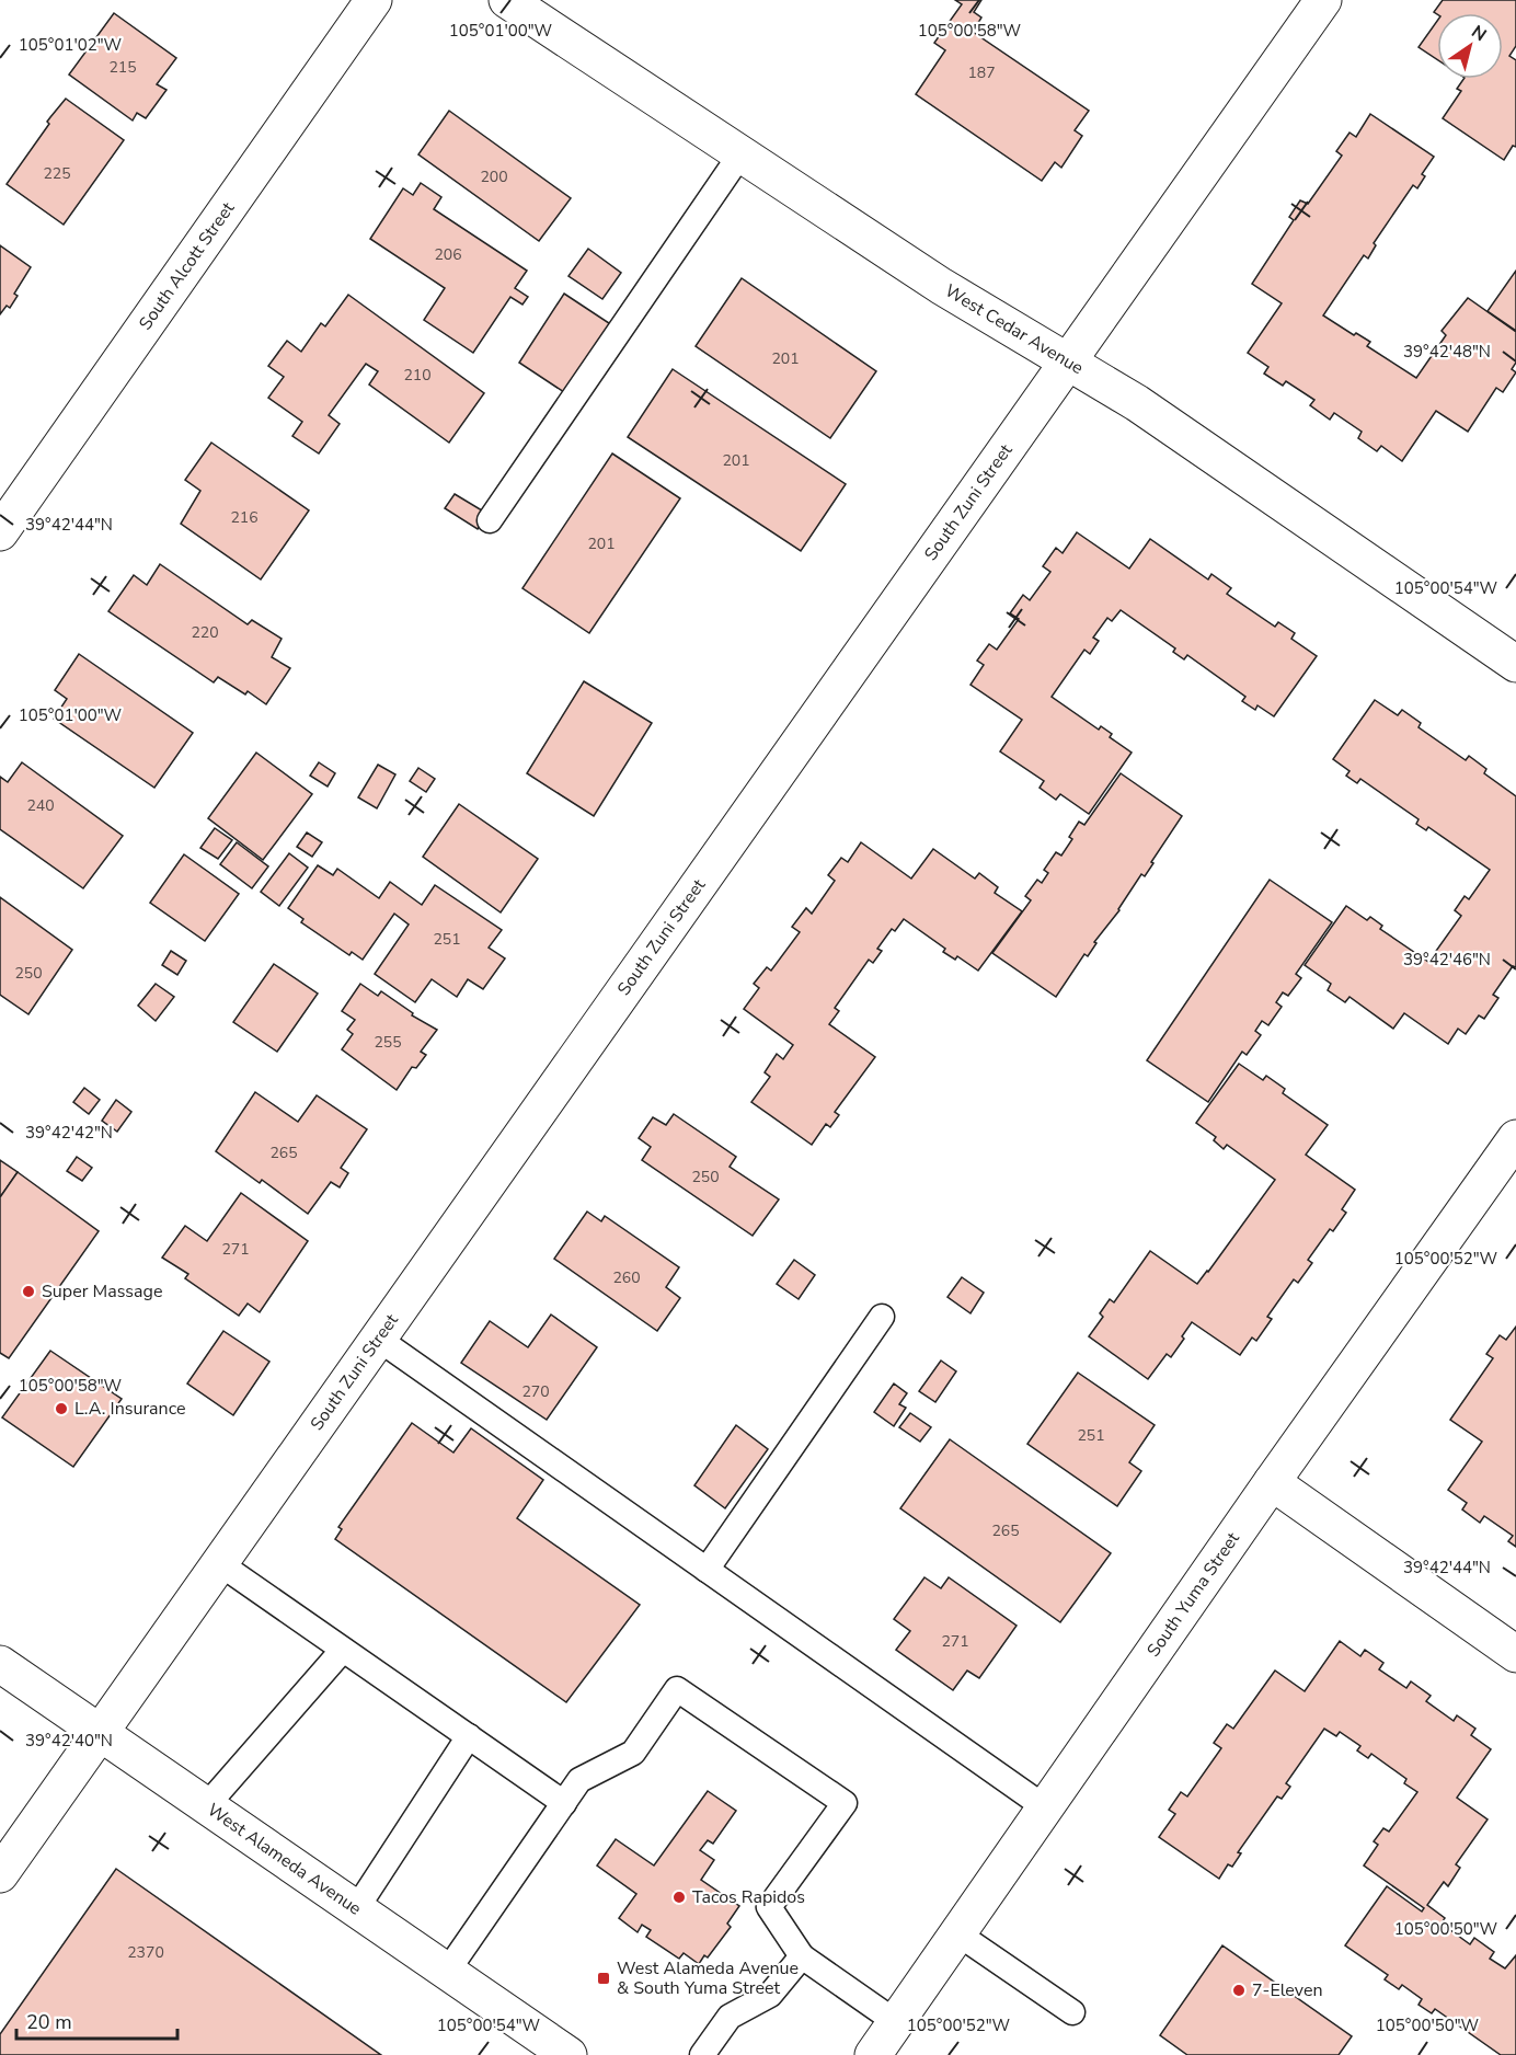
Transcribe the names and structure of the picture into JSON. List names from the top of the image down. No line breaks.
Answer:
{"streets":{"street":["South Alcott Street","West Cedar Avenue","South Zuni Street","South Yuma Street","West Alameda Avenue"]},"crossings":[["West Cedar Avenue","South Zuni Street"],["South Zuni Street","West Alameda Avenue"]],"places":{"other":["Super Massage","L.A. Insurance","Tacos Rapidos","7-Eleven"],"transit":["West Alameda Avenue & South Yuma Street"]},"house_numbers":["215","187","225","200","206","201","210","201","216","201","220","240","251","250","255","265","250","271","260","270","251","265","271","2370"],"scale_bar":"20 m","north":"top right","coordinates":["105°01'00\"W","105°00'58\"W","105°01'02\"W","39°42'48\"N","39°42'44\"N","105°00'54\"W","39°42'46\"N","39°42'42\"N","105°00'52\"W","39°42'40\"N","105°00'50\"W"]}
